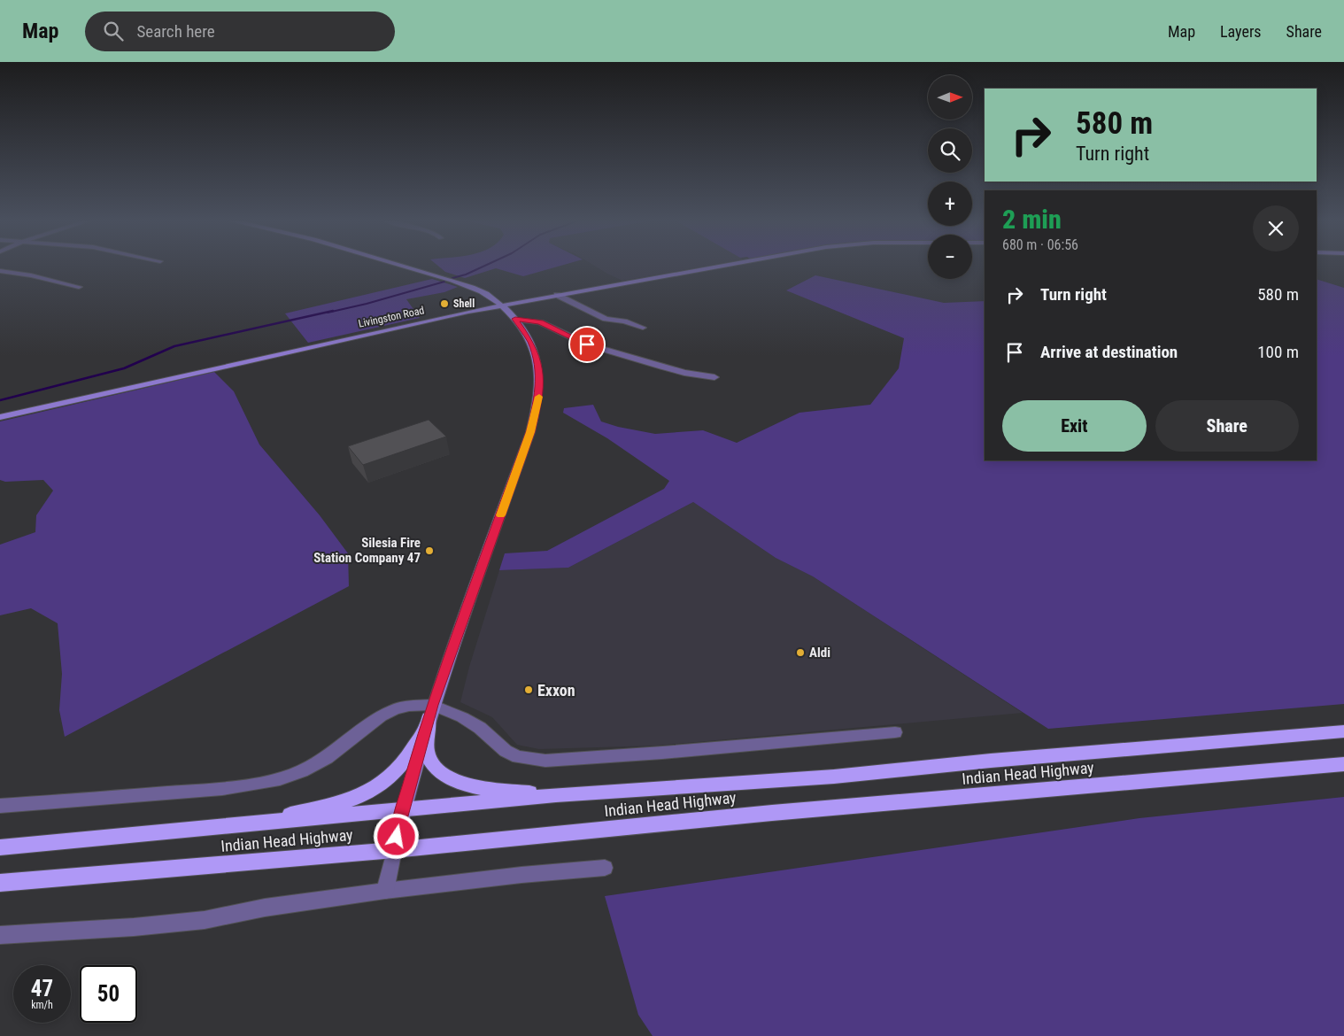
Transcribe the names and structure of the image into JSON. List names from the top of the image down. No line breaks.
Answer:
{"streets":{"highway":["Indian Head Highway"],"main road":["Livingston Road"]},"places":["Shell","Silesia Fire Station Company 47","Aldi","Exxon"],"north":"right","page":{"header":"Map","search":"Search here","nav":["Map","Layers","Share"],"map_buttons":["+","−"],"turn":["580 m","Turn right"],"heading":["2 min","680 m · 06:56"],"list":[{"name":"Turn right","value":"580 m"},{"name":"Arrive at destination","value":"100 m"}],"buttons":["Exit","Share"],"speed":"47 km/h","limit":"50"}}
